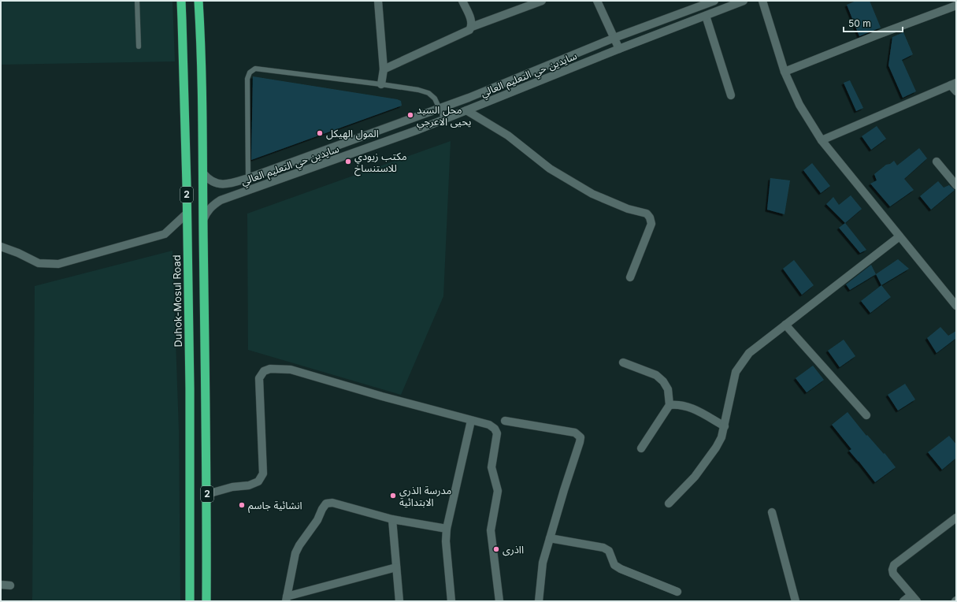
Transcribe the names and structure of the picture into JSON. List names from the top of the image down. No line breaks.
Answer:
{"streets":{"highway":["2","Duhok-Mosul Road"],"street":["سايدين حي التعليم العالي"]},"crossings":[["سايدين حي التعليم العالي","2"]],"places":["محل السيد يحيى الاعرجي","المول الهيكل","مكتب زيودي للاستنساخ","مدرسة الذرى الابتدائية","انشائية جاسم","ااذرى"],"scale_bar":"50 m"}
